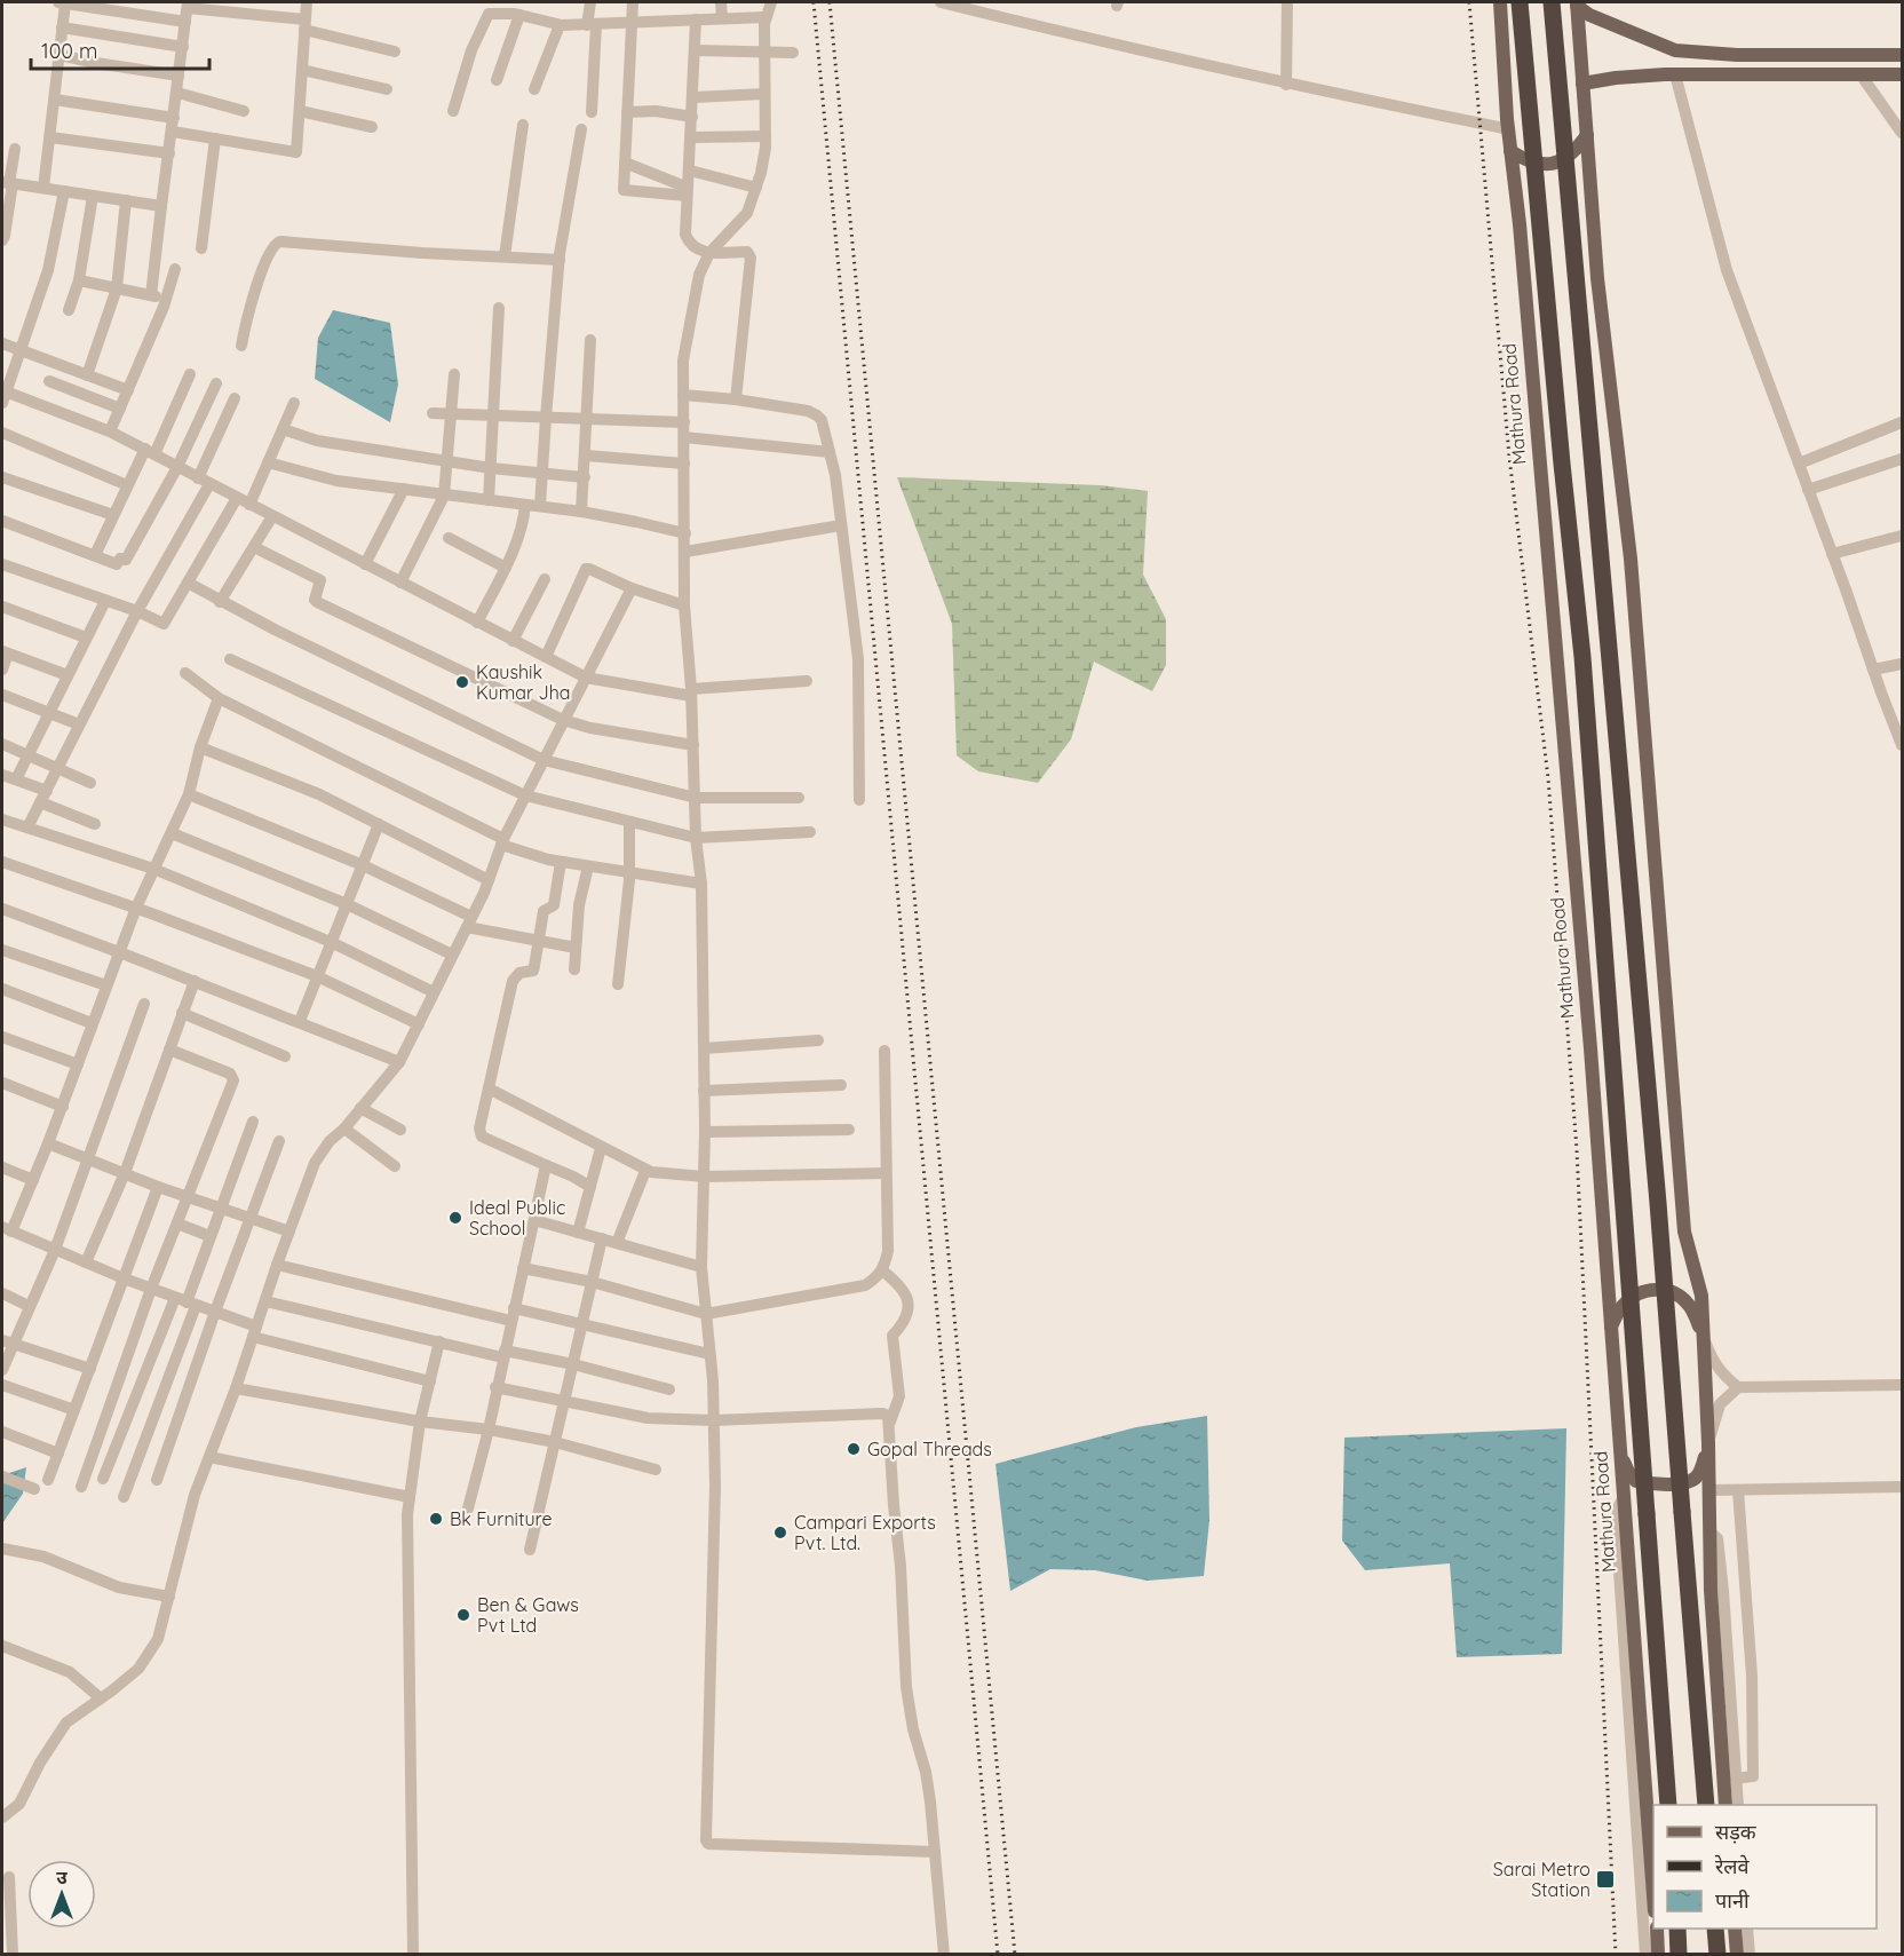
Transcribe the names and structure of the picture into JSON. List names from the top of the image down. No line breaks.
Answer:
{"streets":{"main road":["Mathura Road"]},"places":{"other":["Kaushik Kumar Jha","Ideal Public School","Gopal Threads","Bk Furniture","Campari Exports Pvt. Ltd.","Ben & Gaws Pvt Ltd"],"transit":["Sarai Metro Station"]},"legend":["सड़क","रेलवे","पानी"],"scale_bar":"100 m","north":"top"}
